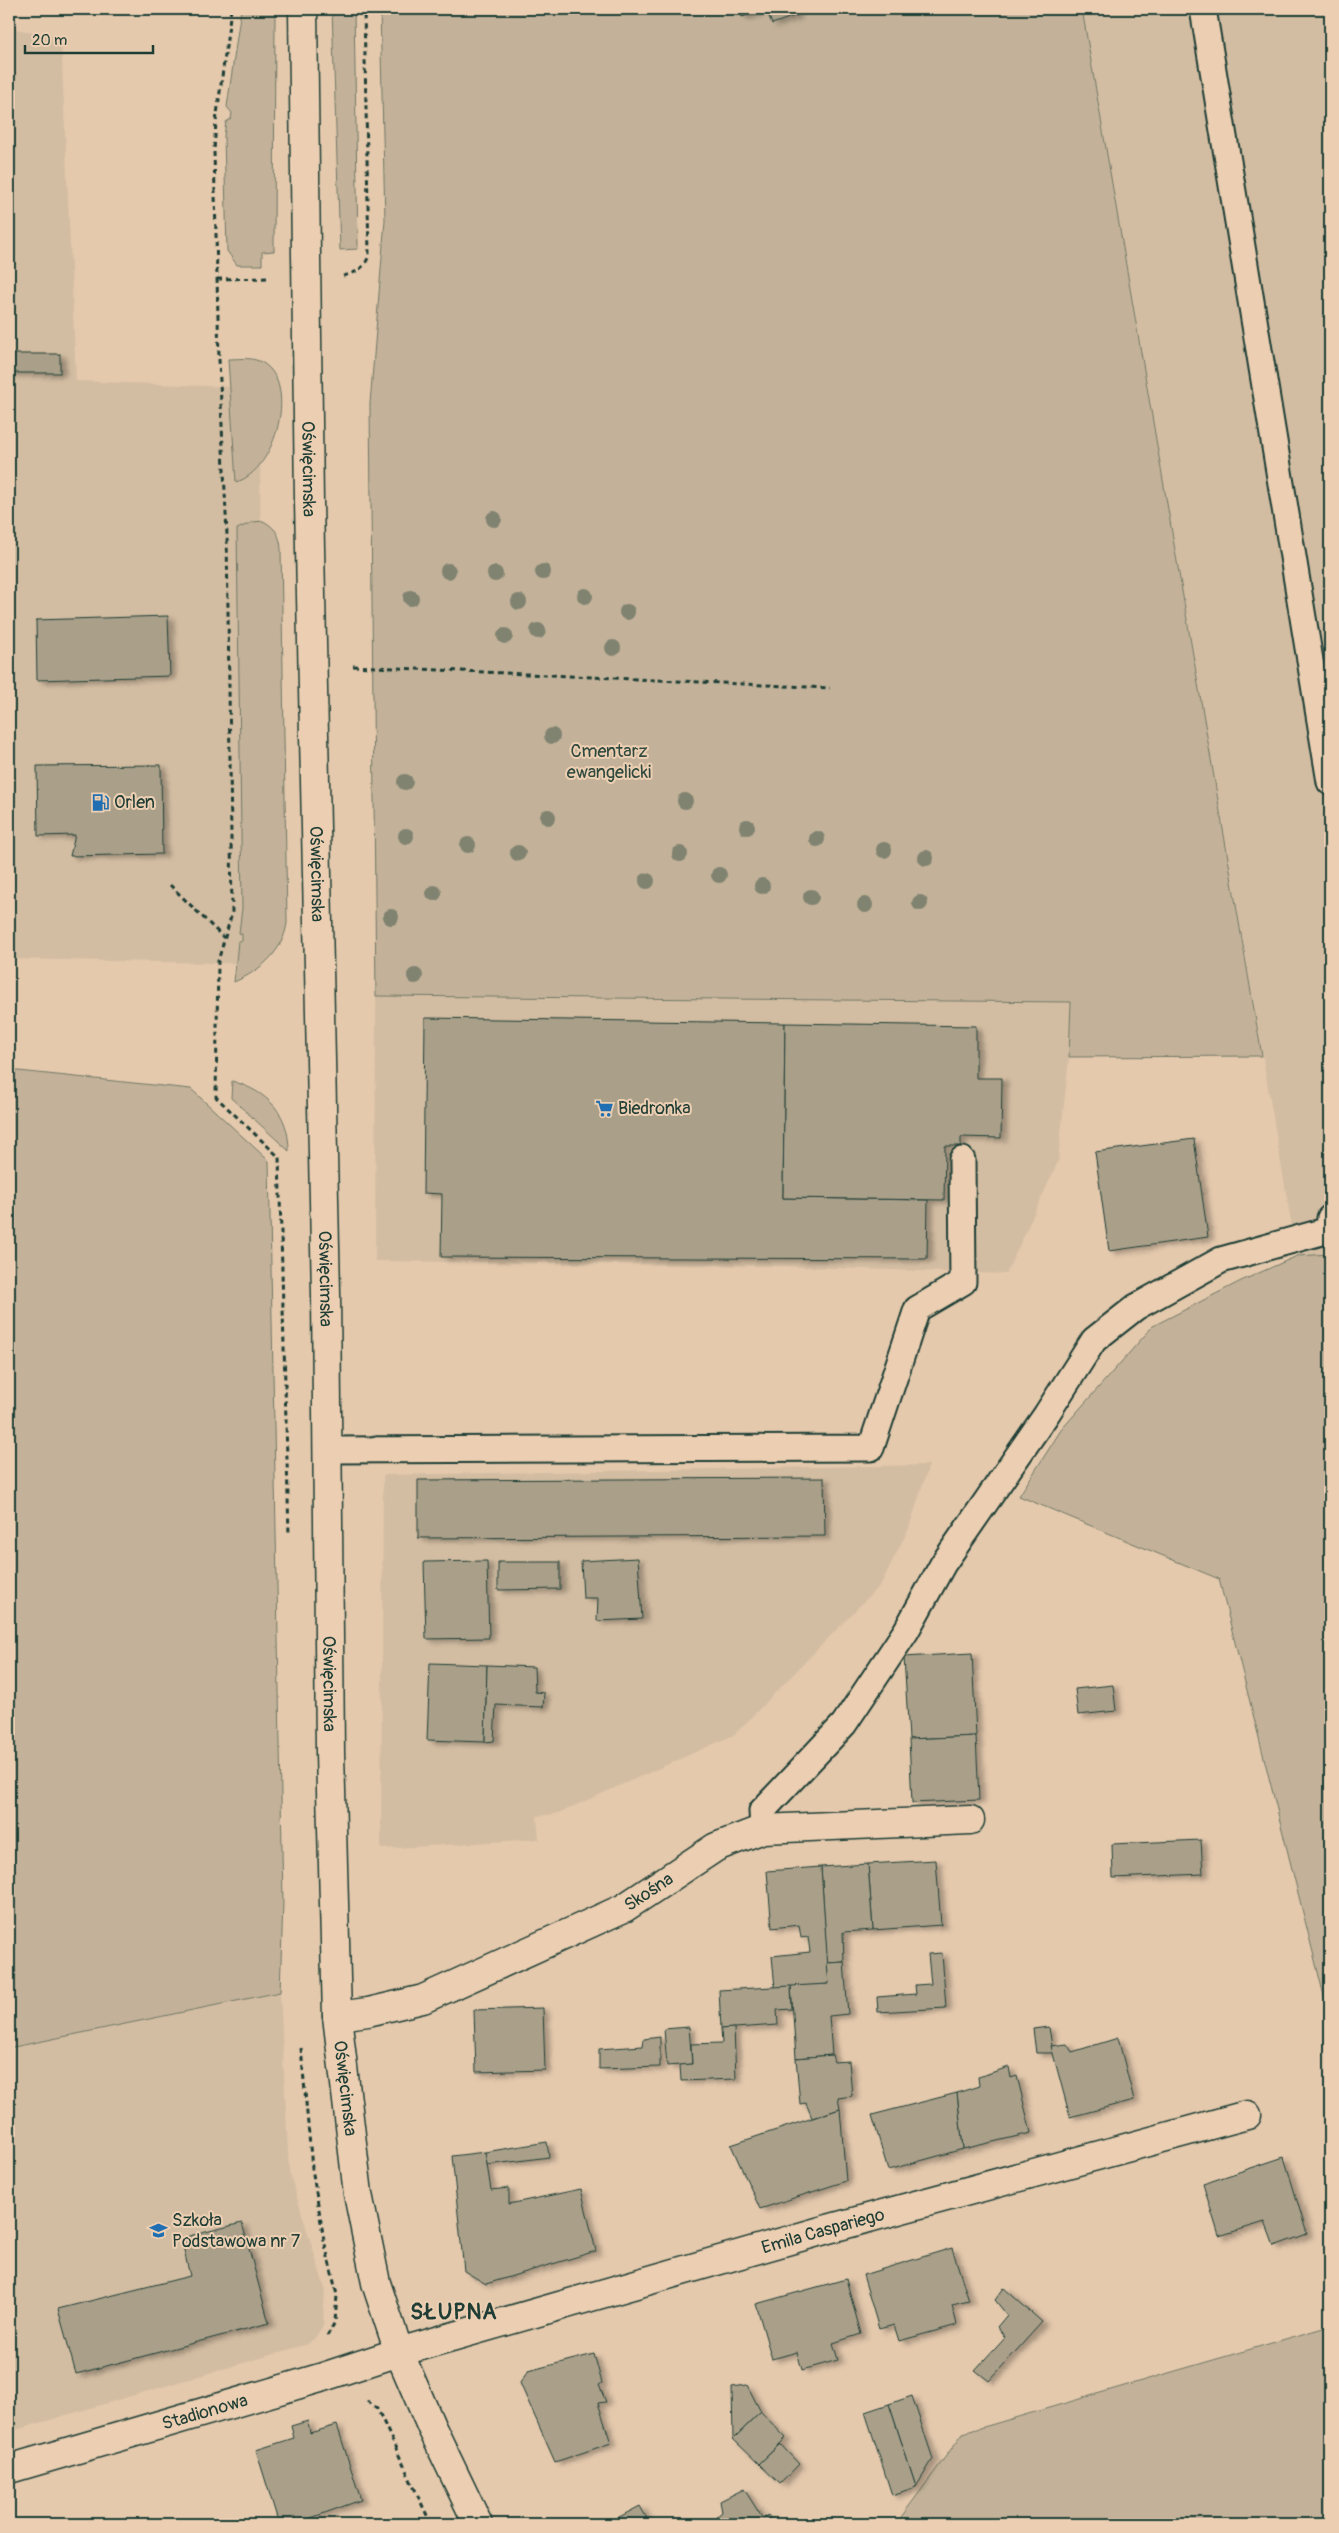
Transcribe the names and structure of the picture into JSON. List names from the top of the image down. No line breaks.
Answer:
{"streets":{"main road":["Oświęcimska","Skośna","Emila Caspariego","Stadionowa"]},"crossings":[["Oświęcimska","Skośna"],["Oświęcimska","Emila Caspariego"],["Oświęcimska","Stadionowa"],["Emila Caspariego","Stadionowa"]],"districts":["SŁUPNA"],"parks":["Cmentarz ewangelicki"],"places":{"fuel station":["Orlen"],"supermarket":["Biedronka"],"school or university":["Szkoła Podstawowa nr 7"]},"scale_bar":"20 m"}
